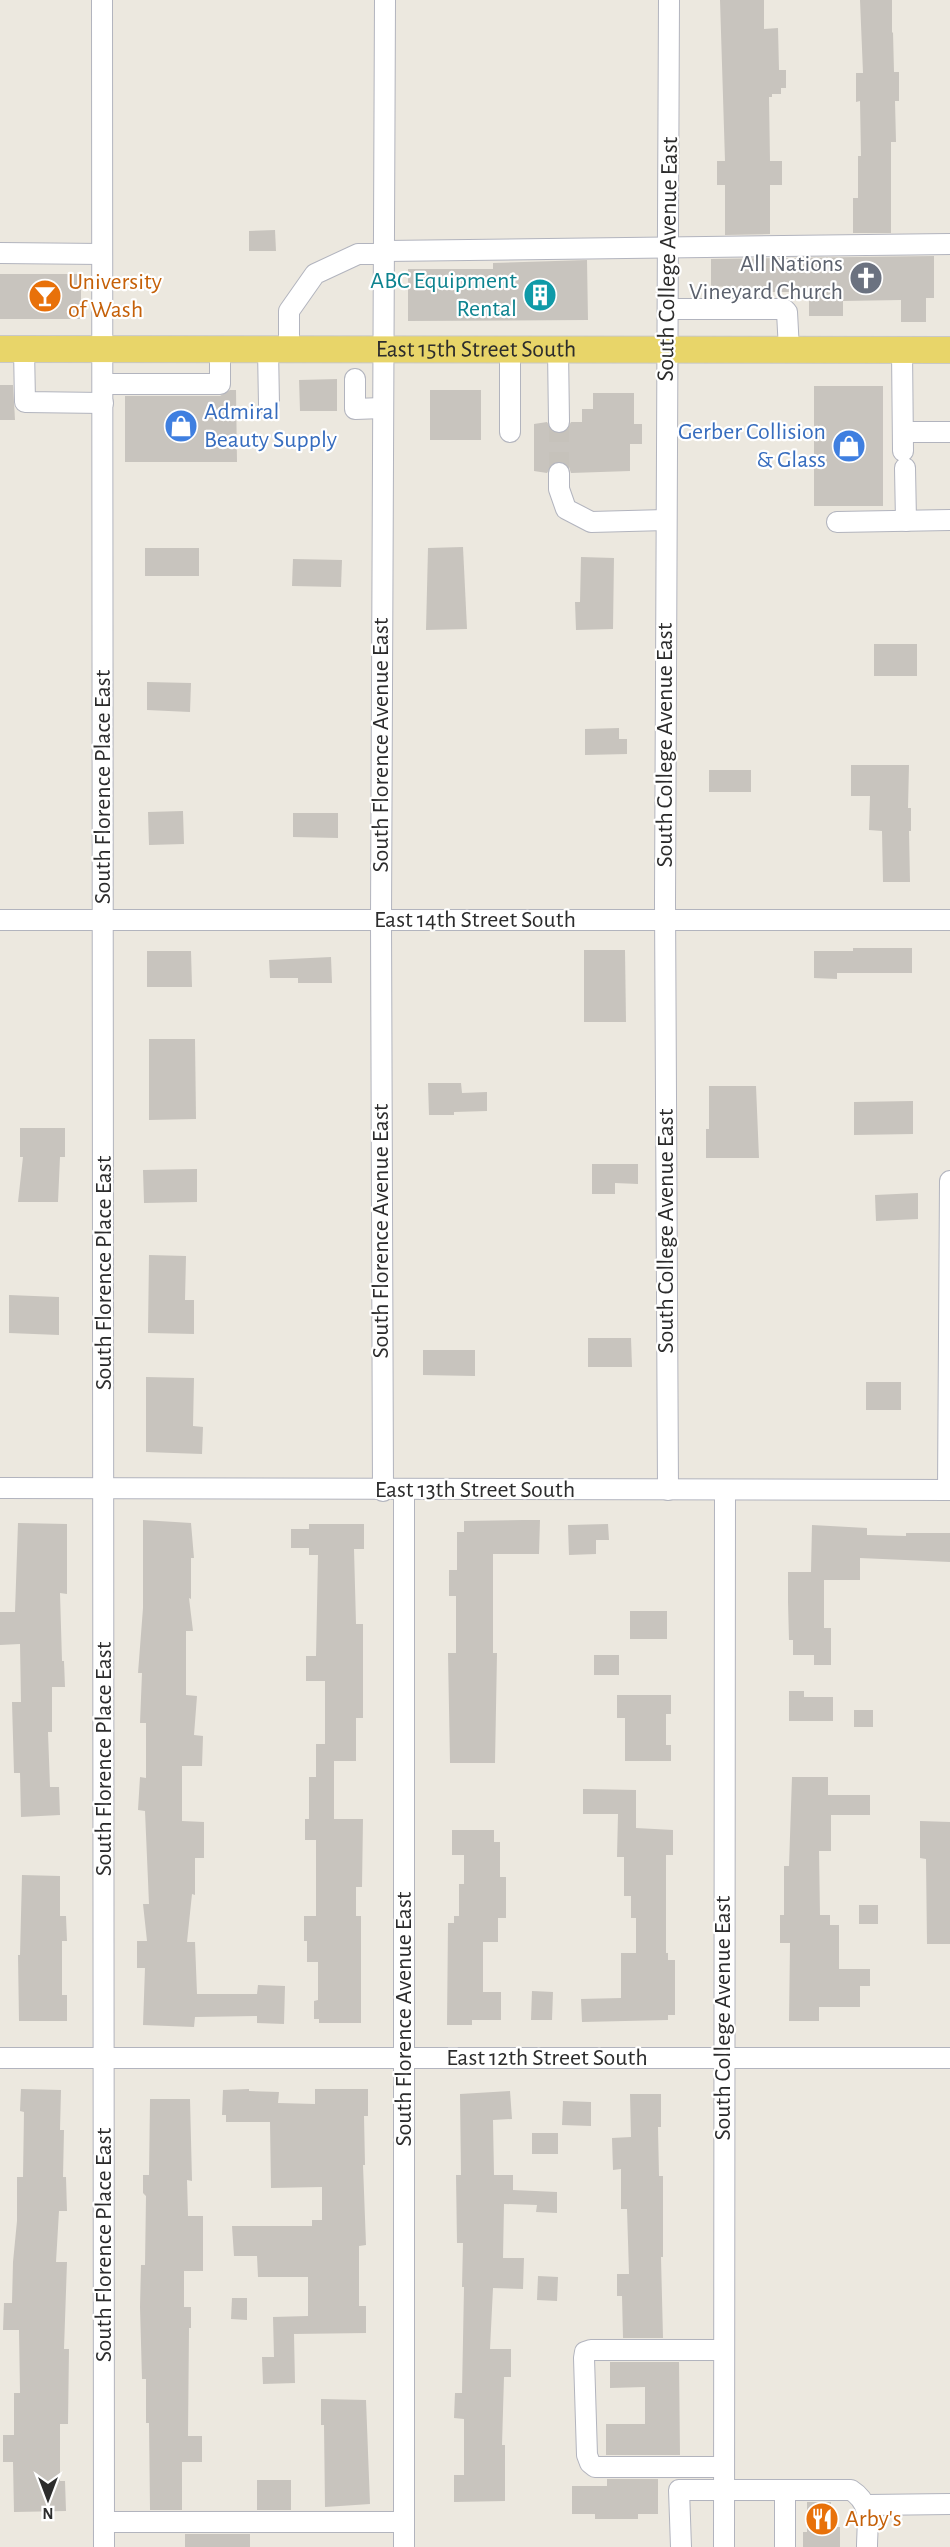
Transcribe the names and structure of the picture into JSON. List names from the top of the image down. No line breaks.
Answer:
{"streets":{"main road":["East 15th Street South"],"street":["South College Avenue East","South Florence Avenue East","South Florence Place East","East 14th Street South","East 13th Street South","East 12th Street South"]},"crossings":[["South College Avenue East","East 15th Street South"],["South College Avenue East","East 14th Street South"],["South College Avenue East","East 13th Street South"],["South College Avenue East","East 12th Street South"],["East 15th Street South","South Florence Avenue East"],["East 15th Street South","South Florence Place East"],["South Florence Avenue East","East 14th Street South"],["South Florence Avenue East","East 13th Street South"],["South Florence Avenue East","East 12th Street South"],["South Florence Place East","East 14th Street South"],["South Florence Place East","East 13th Street South"],["South Florence Place East","East 12th Street South"]],"places":{"church":["All Nations Vineyard Church"],"building":["ABC Equipment Rental"],"bar":["University of Wash"],"shop":["Admiral Beauty Supply","Gerber Collision & Glass"],"restaurant":["Arby's"]},"north":"bottom"}
